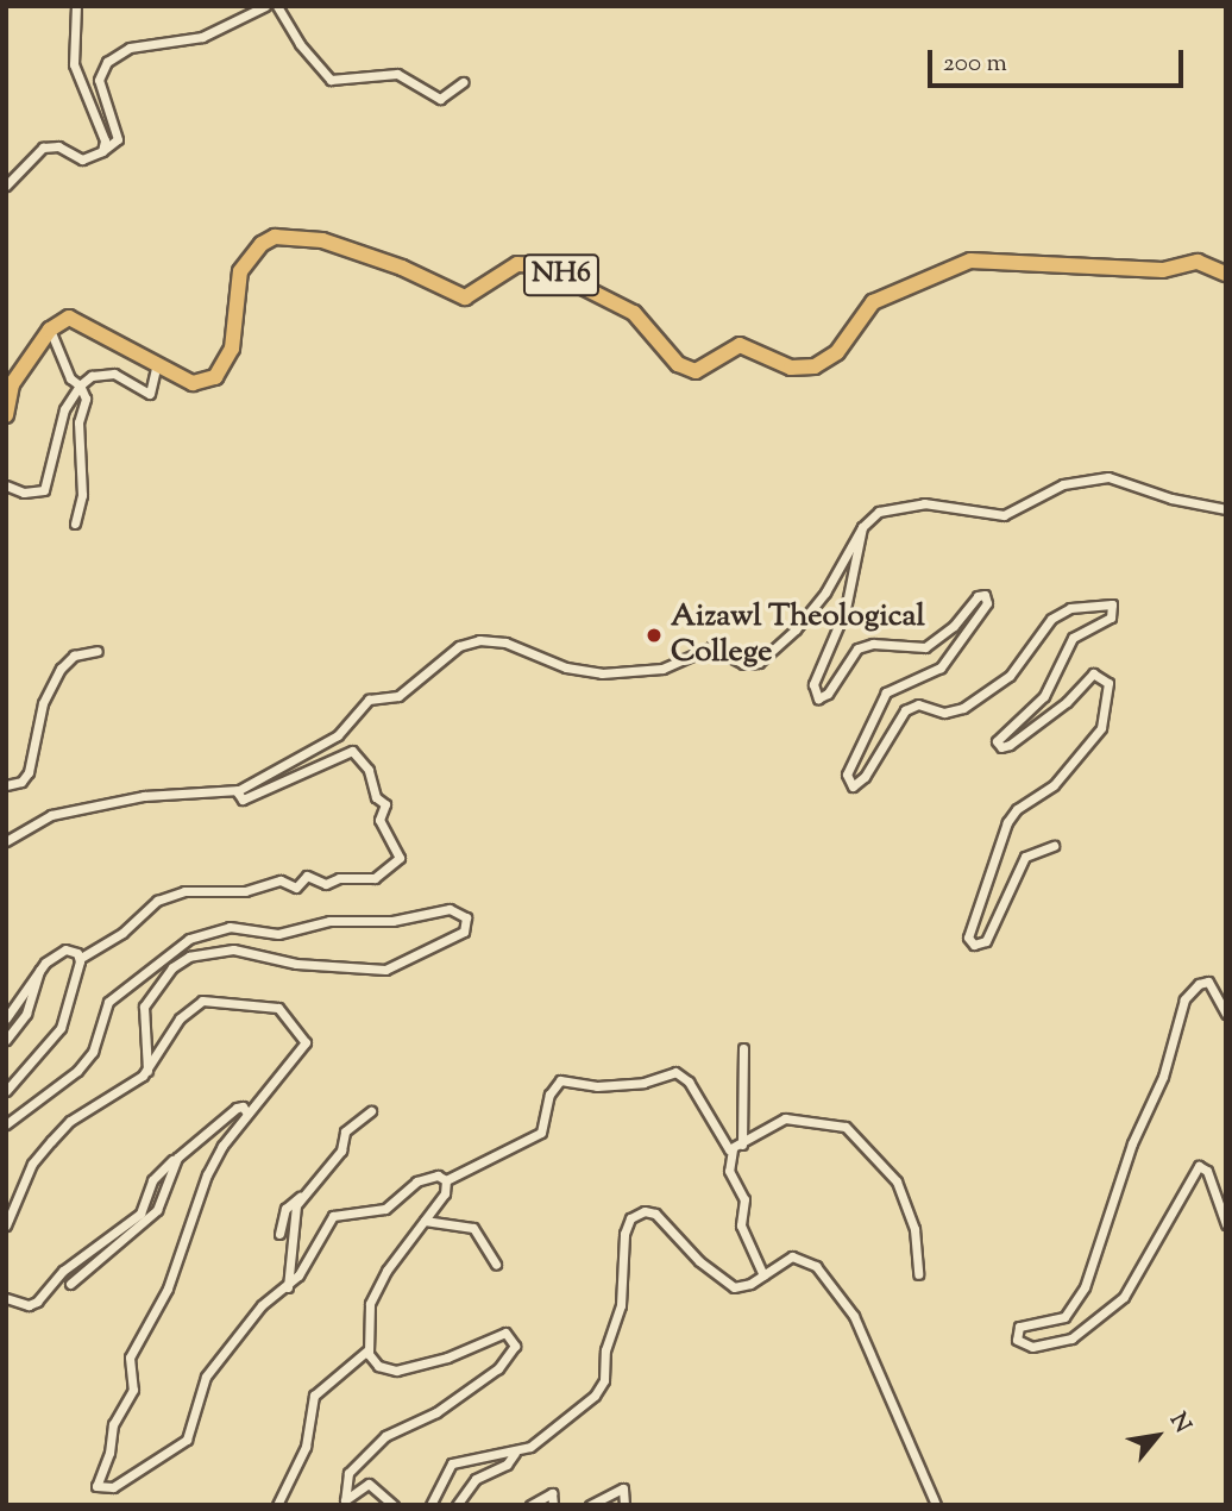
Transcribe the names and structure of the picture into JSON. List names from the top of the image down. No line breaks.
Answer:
{"streets":{"highway":["NH6"]},"places":["Aizawl Theological College"],"scale_bar":"200 m","north":"top right"}
